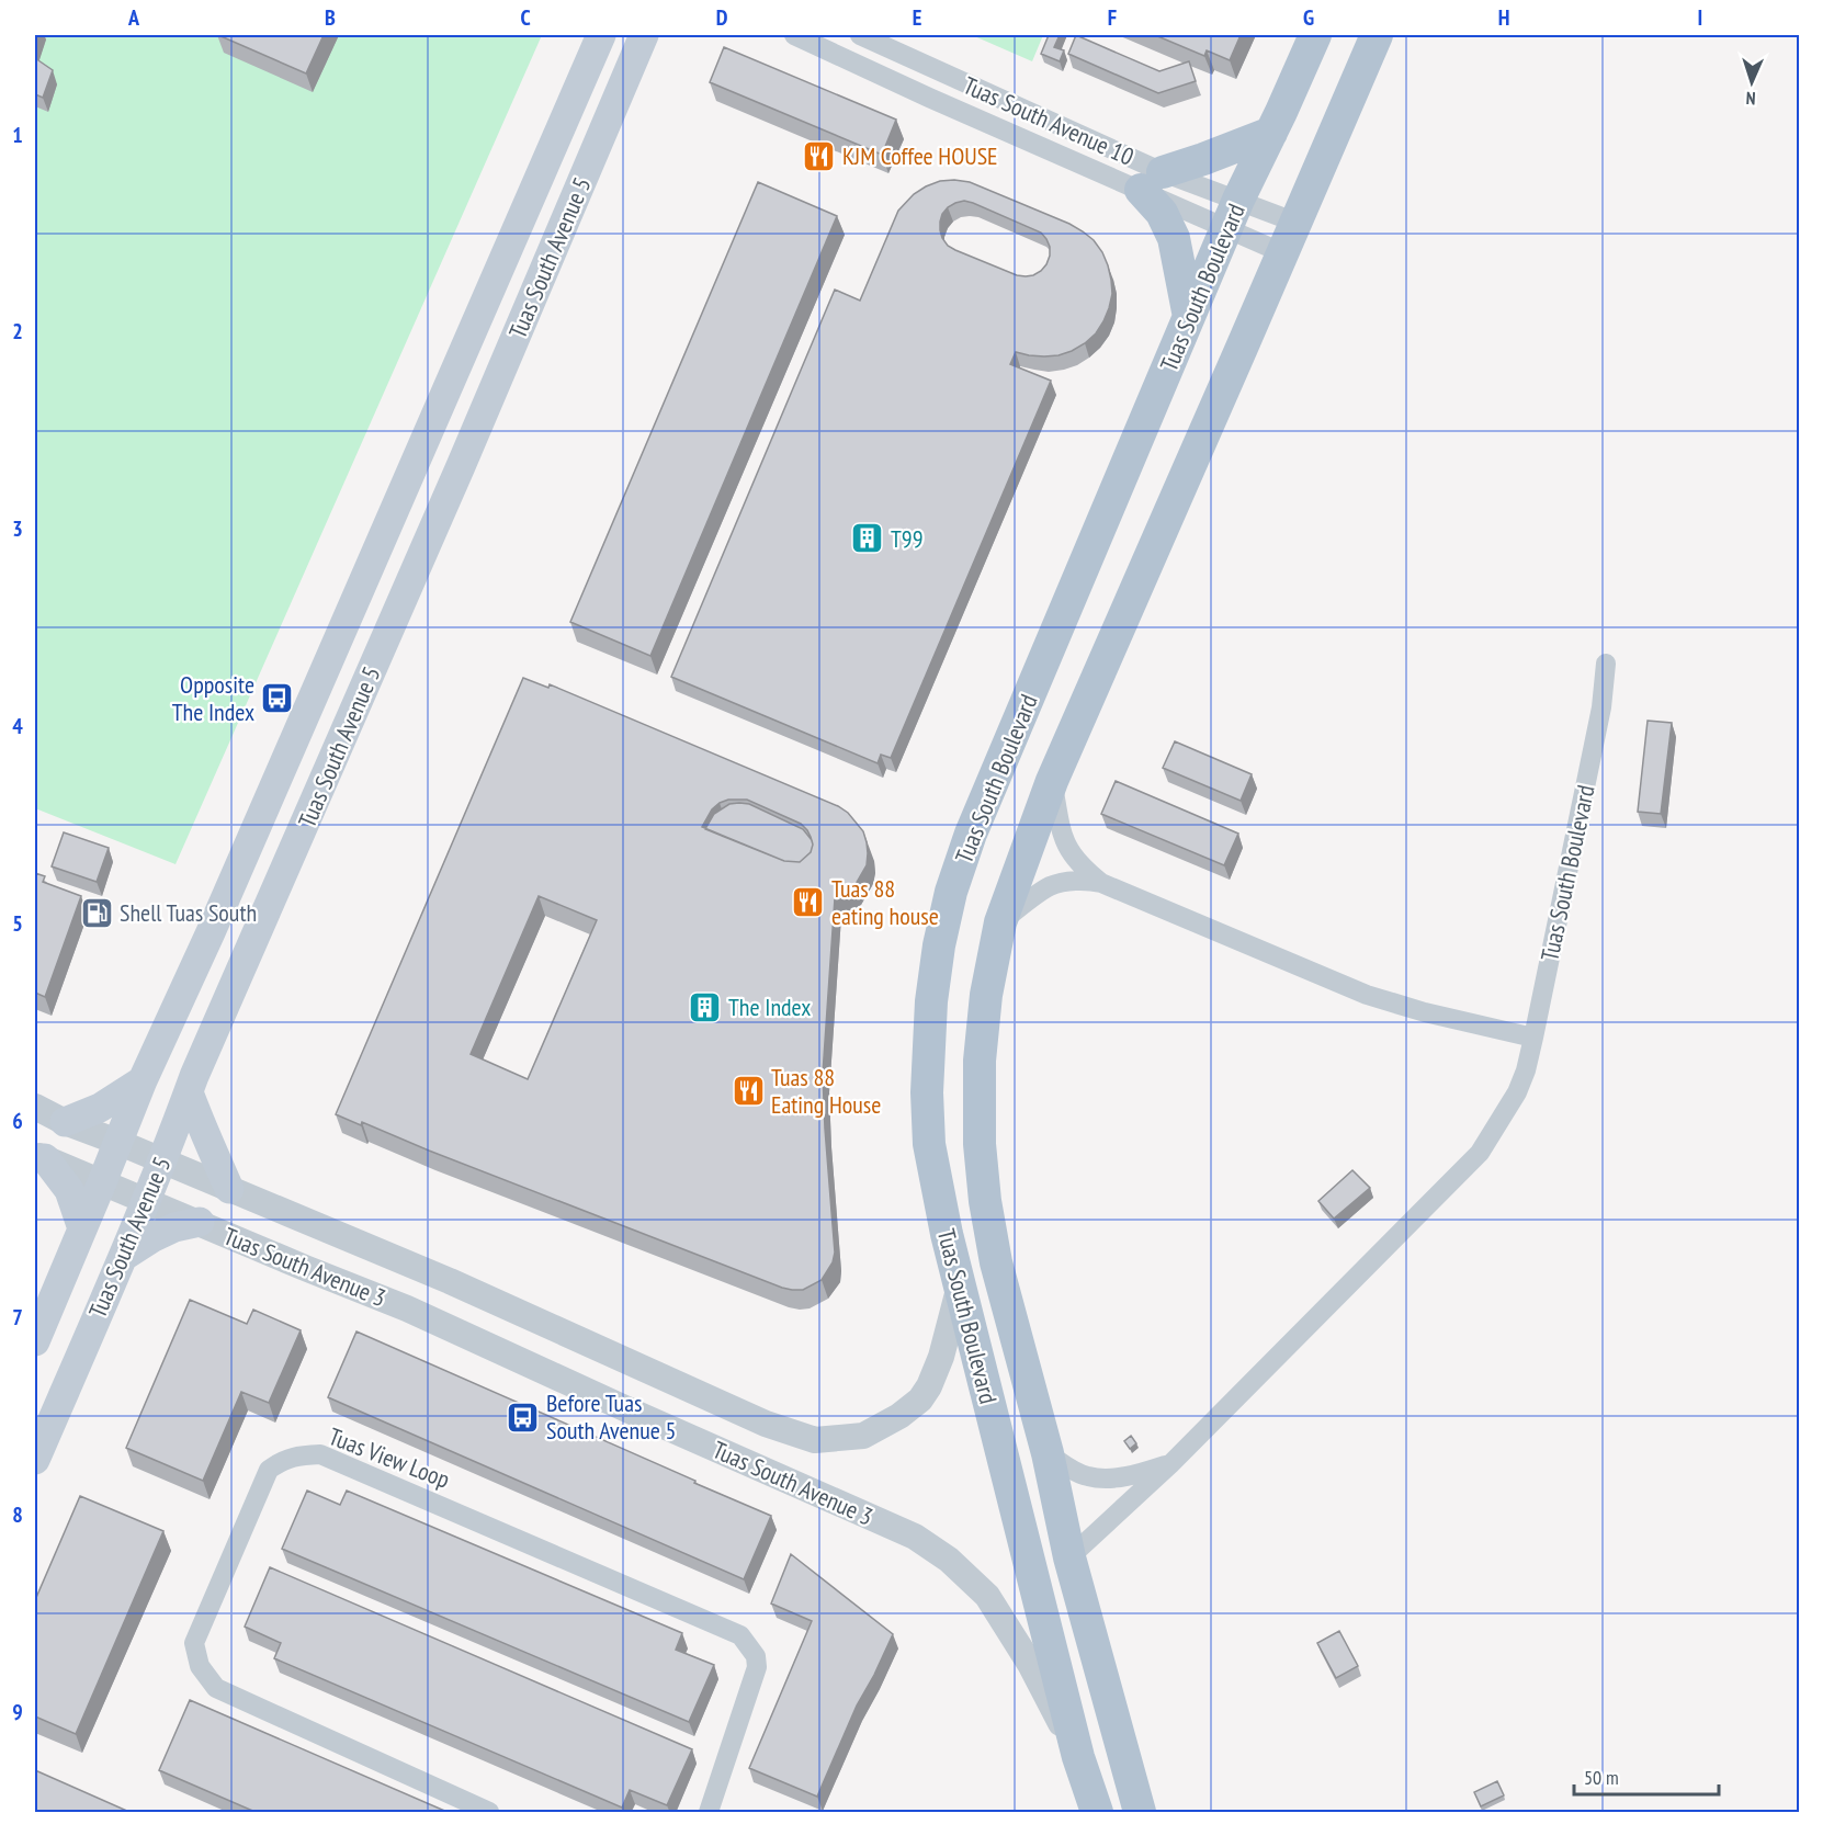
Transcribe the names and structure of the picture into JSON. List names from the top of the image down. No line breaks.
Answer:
{"streets":{"main road":["Tuas South Avenue 5","Tuas South Boulevard","Tuas South Avenue 3"],"street":["Tuas South Avenue 10","Tuas View Loop"]},"crossings":[["Tuas South Avenue 10","Tuas South Boulevard"],["Tuas South Avenue 5","Tuas South Avenue 3"],["Tuas South Boulevard","Tuas South Avenue 3"]],"places":{"restaurant":["KJM Coffee HOUSE","Tuas 88 eating house","Tuas 88 Eating House"],"building":["T99","The Index"],"bus stop":["Opposite The Index","Before Tuas South Avenue 5"],"fuel station":["Shell Tuas South"]},"scale_bar":"50 m","north":"bottom","grid":{"columns":["A","B","C","D","E","F","G","H","I"],"rows":["1","2","3","4","5","6","7","8","9"]}}
